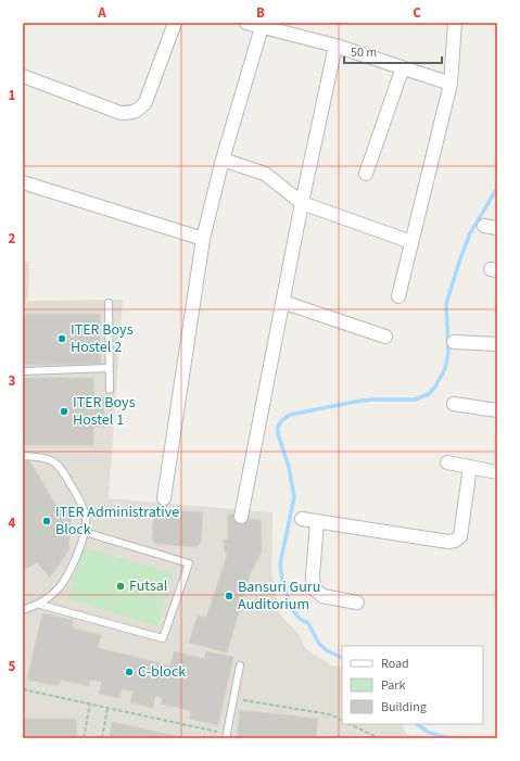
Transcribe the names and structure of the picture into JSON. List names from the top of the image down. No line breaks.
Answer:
{"places":["ITER Boys Hostel 2","ITER Boys Hostel 1","ITER Administrative Block","Futsal","Bansuri Guru Auditorium","C-block"],"legend":["Road","Park","Building"],"scale_bar":"50 m","grid":{"columns":["A","B","C"],"rows":["1","2","3","4","5"]}}
